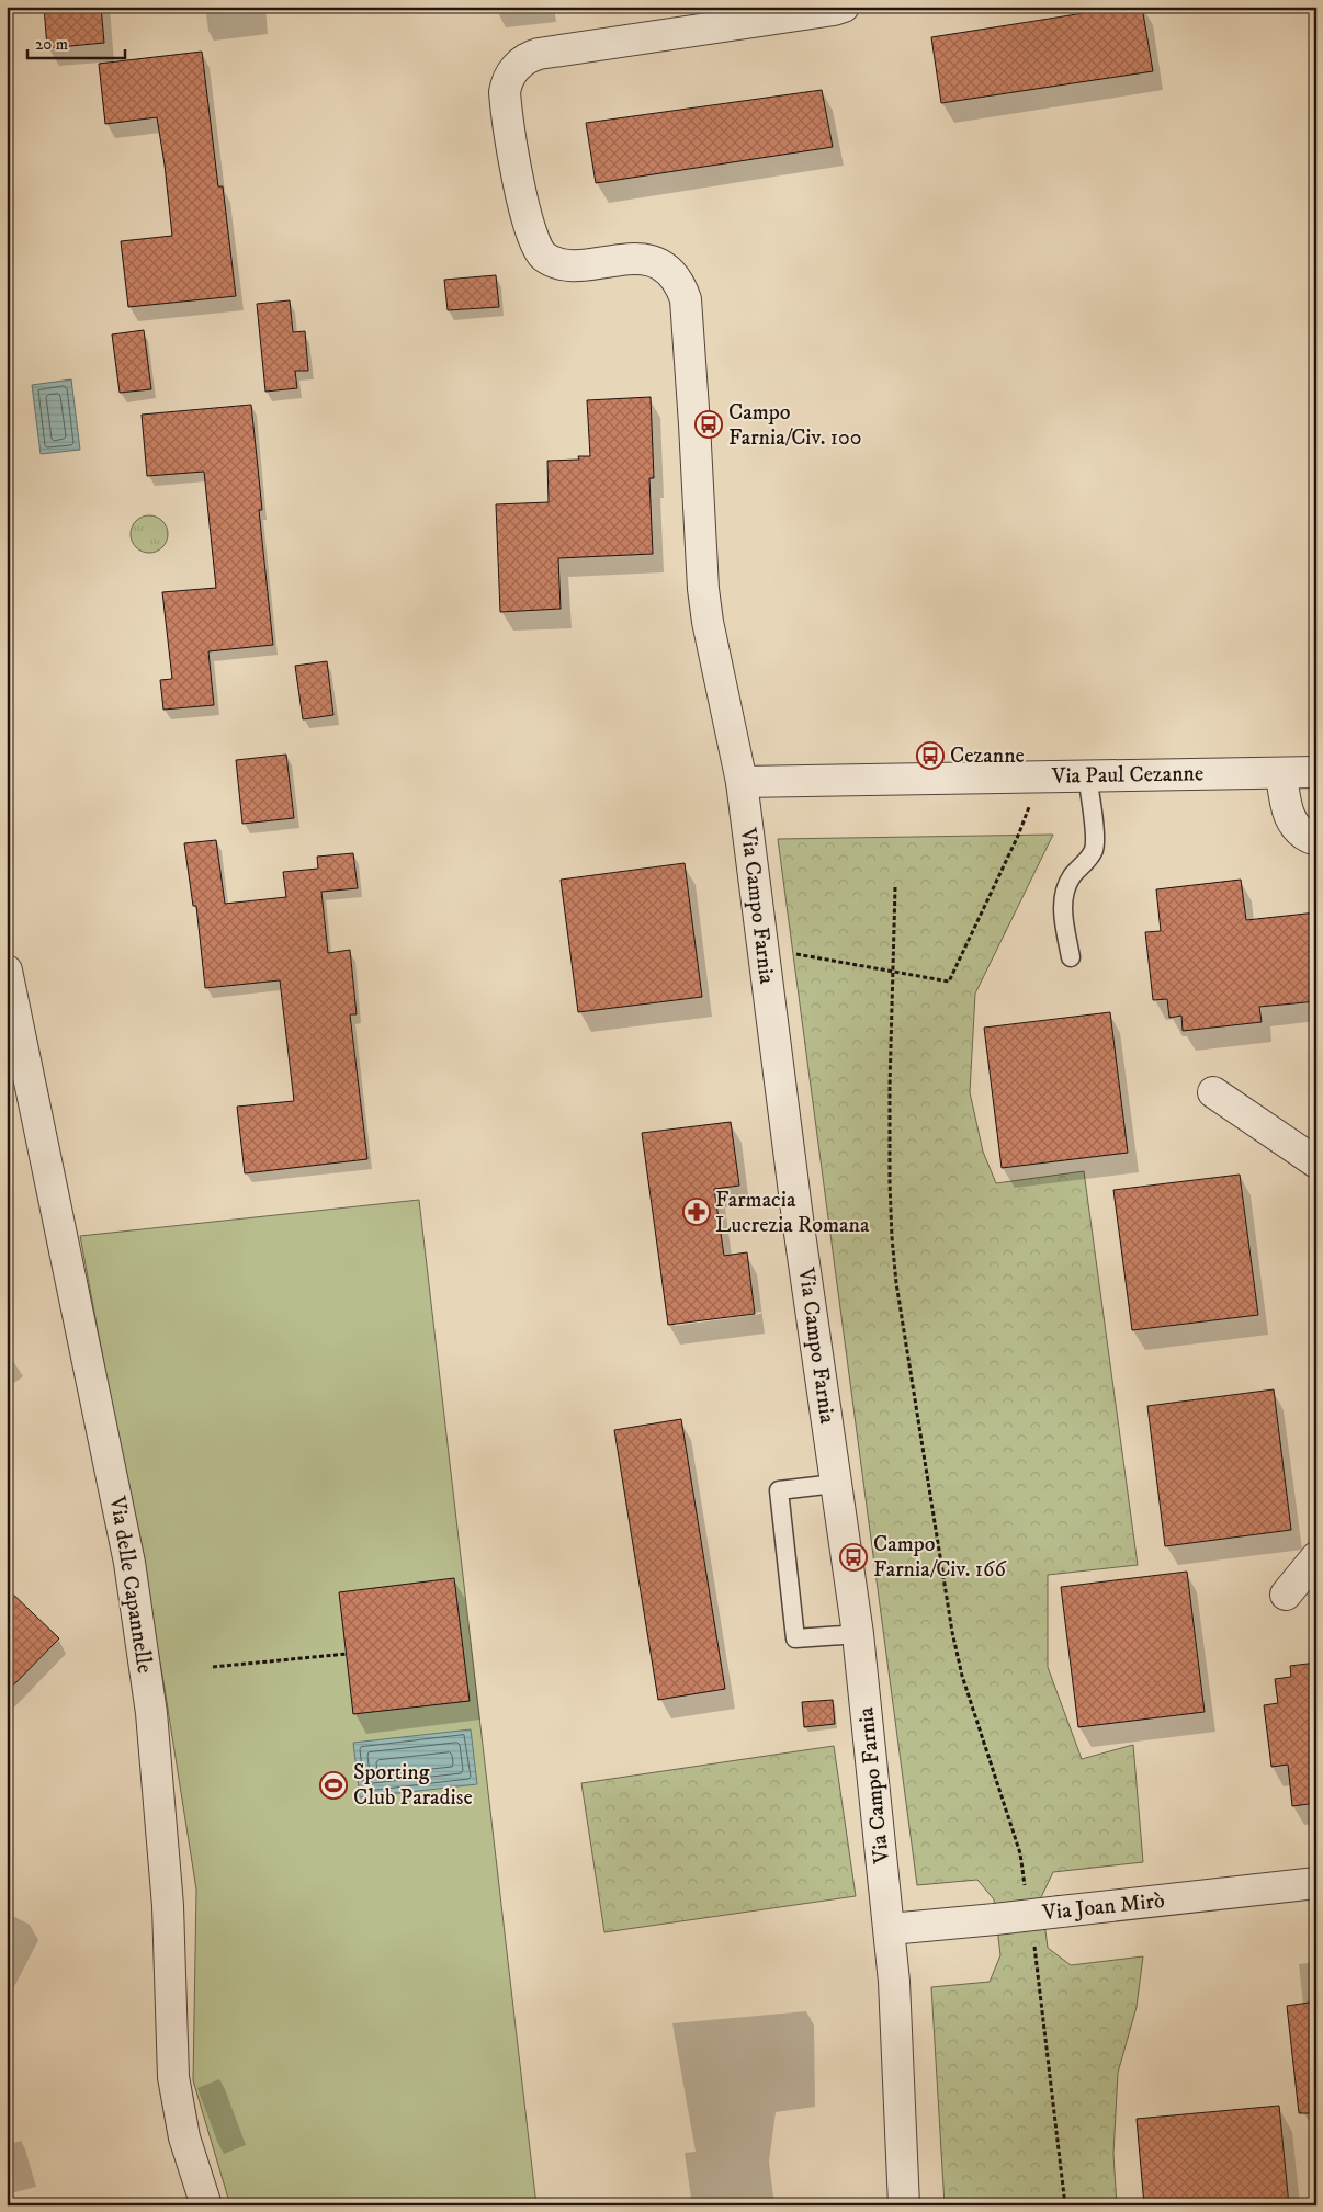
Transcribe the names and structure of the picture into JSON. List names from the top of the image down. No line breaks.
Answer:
{"streets":{"street":["Via Paul Cezanne","Via Campo Farnia","Via delle Capannelle","Via Joan Mirò"]},"crossings":[["Via Paul Cezanne","Via Campo Farnia"],["Via Campo Farnia","Via Joan Mirò"]],"places":{"bus stop":["Campo Farnia/Civ. 100","Cezanne","Campo Farnia/Civ. 166"],"pharmacy":["Farmacia Lucrezia Romana"],"sports":["Sporting Club Paradise"]},"scale_bar":"20 m"}
